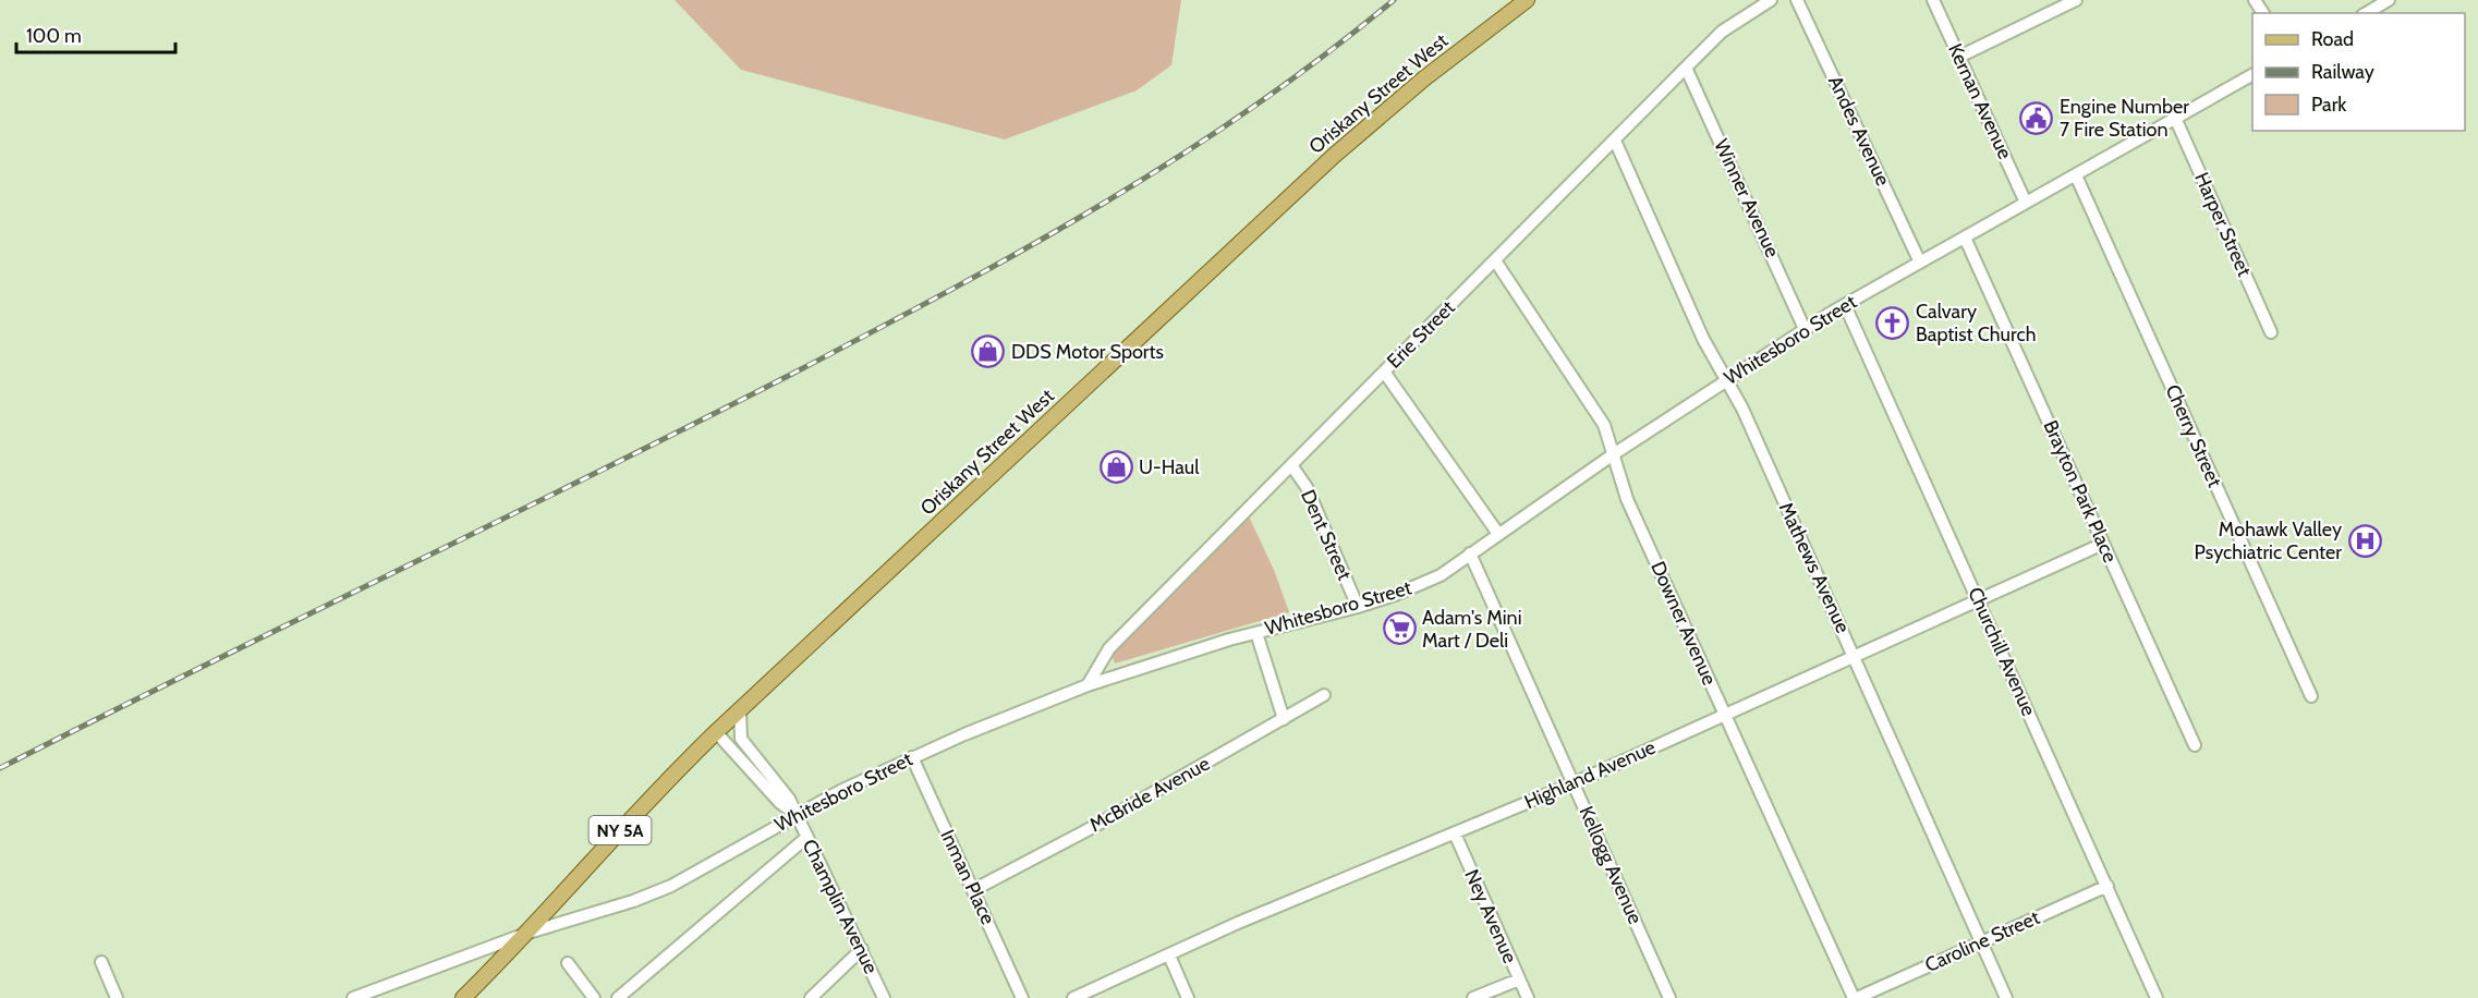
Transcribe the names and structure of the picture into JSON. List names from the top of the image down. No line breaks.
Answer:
{"streets":{"main road":["Oriskany Street West","NY 5A"],"street":["Kernan Avenue","Andes Avenue","Winner Avenue","Harper Street","Erie Street","Whitesboro Street","Cherry Street","Brayton Park Place","Dent Street","Mathews Avenue","Downer Avenue","Churchill Avenue","Highland Avenue","McBride Avenue","Kellogg Avenue","Inman Place","Champlin Avenue","Ney Avenue","Caroline Street"]},"crossings":[["Oriskany Street West","Whitesboro Street"],["Oriskany Street West","NY 5A"],["Oriskany Street West","Champlin Avenue"],["Kernan Avenue","Whitesboro Street"],["Andes Avenue","Whitesboro Street"],["Winner Avenue","Erie Street"],["Winner Avenue","Whitesboro Street"],["Harper Street","Whitesboro Street"],["Erie Street","Whitesboro Street"],["Erie Street","Dent Street"],["Erie Street","Mathews Avenue"],["Erie Street","Downer Avenue"],["Whitesboro Street","Cherry Street"],["Whitesboro Street","Brayton Park Place"],["Whitesboro Street","Dent Street"],["Whitesboro Street","Mathews Avenue"],["Whitesboro Street","Downer Avenue"],["Whitesboro Street","Churchill Avenue"],["Whitesboro Street","NY 5A"],["Whitesboro Street","Kellogg Avenue"],["Whitesboro Street","Inman Place"],["Whitesboro Street","Champlin Avenue"],["Brayton Park Place","Highland Avenue"],["Mathews Avenue","Highland Avenue"],["Mathews Avenue","Caroline Street"],["Downer Avenue","Highland Avenue"],["Downer Avenue","Caroline Street"],["Churchill Avenue","Highland Avenue"],["Churchill Avenue","Caroline Street"],["Highland Avenue","Kellogg Avenue"],["Highland Avenue","Ney Avenue"],["McBride Avenue","Inman Place"]],"places":{"public building":["Engine Number 7 Fire Station"],"church":["Calvary Baptist Church"],"shop":["DDS Motor Sports","U-Haul"],"hospital":["Mohawk Valley Psychiatric Center"],"supermarket":["Adam's Mini Mart / Deli"]},"legend":["Road","Railway","Park"],"scale_bar":"100 m"}
